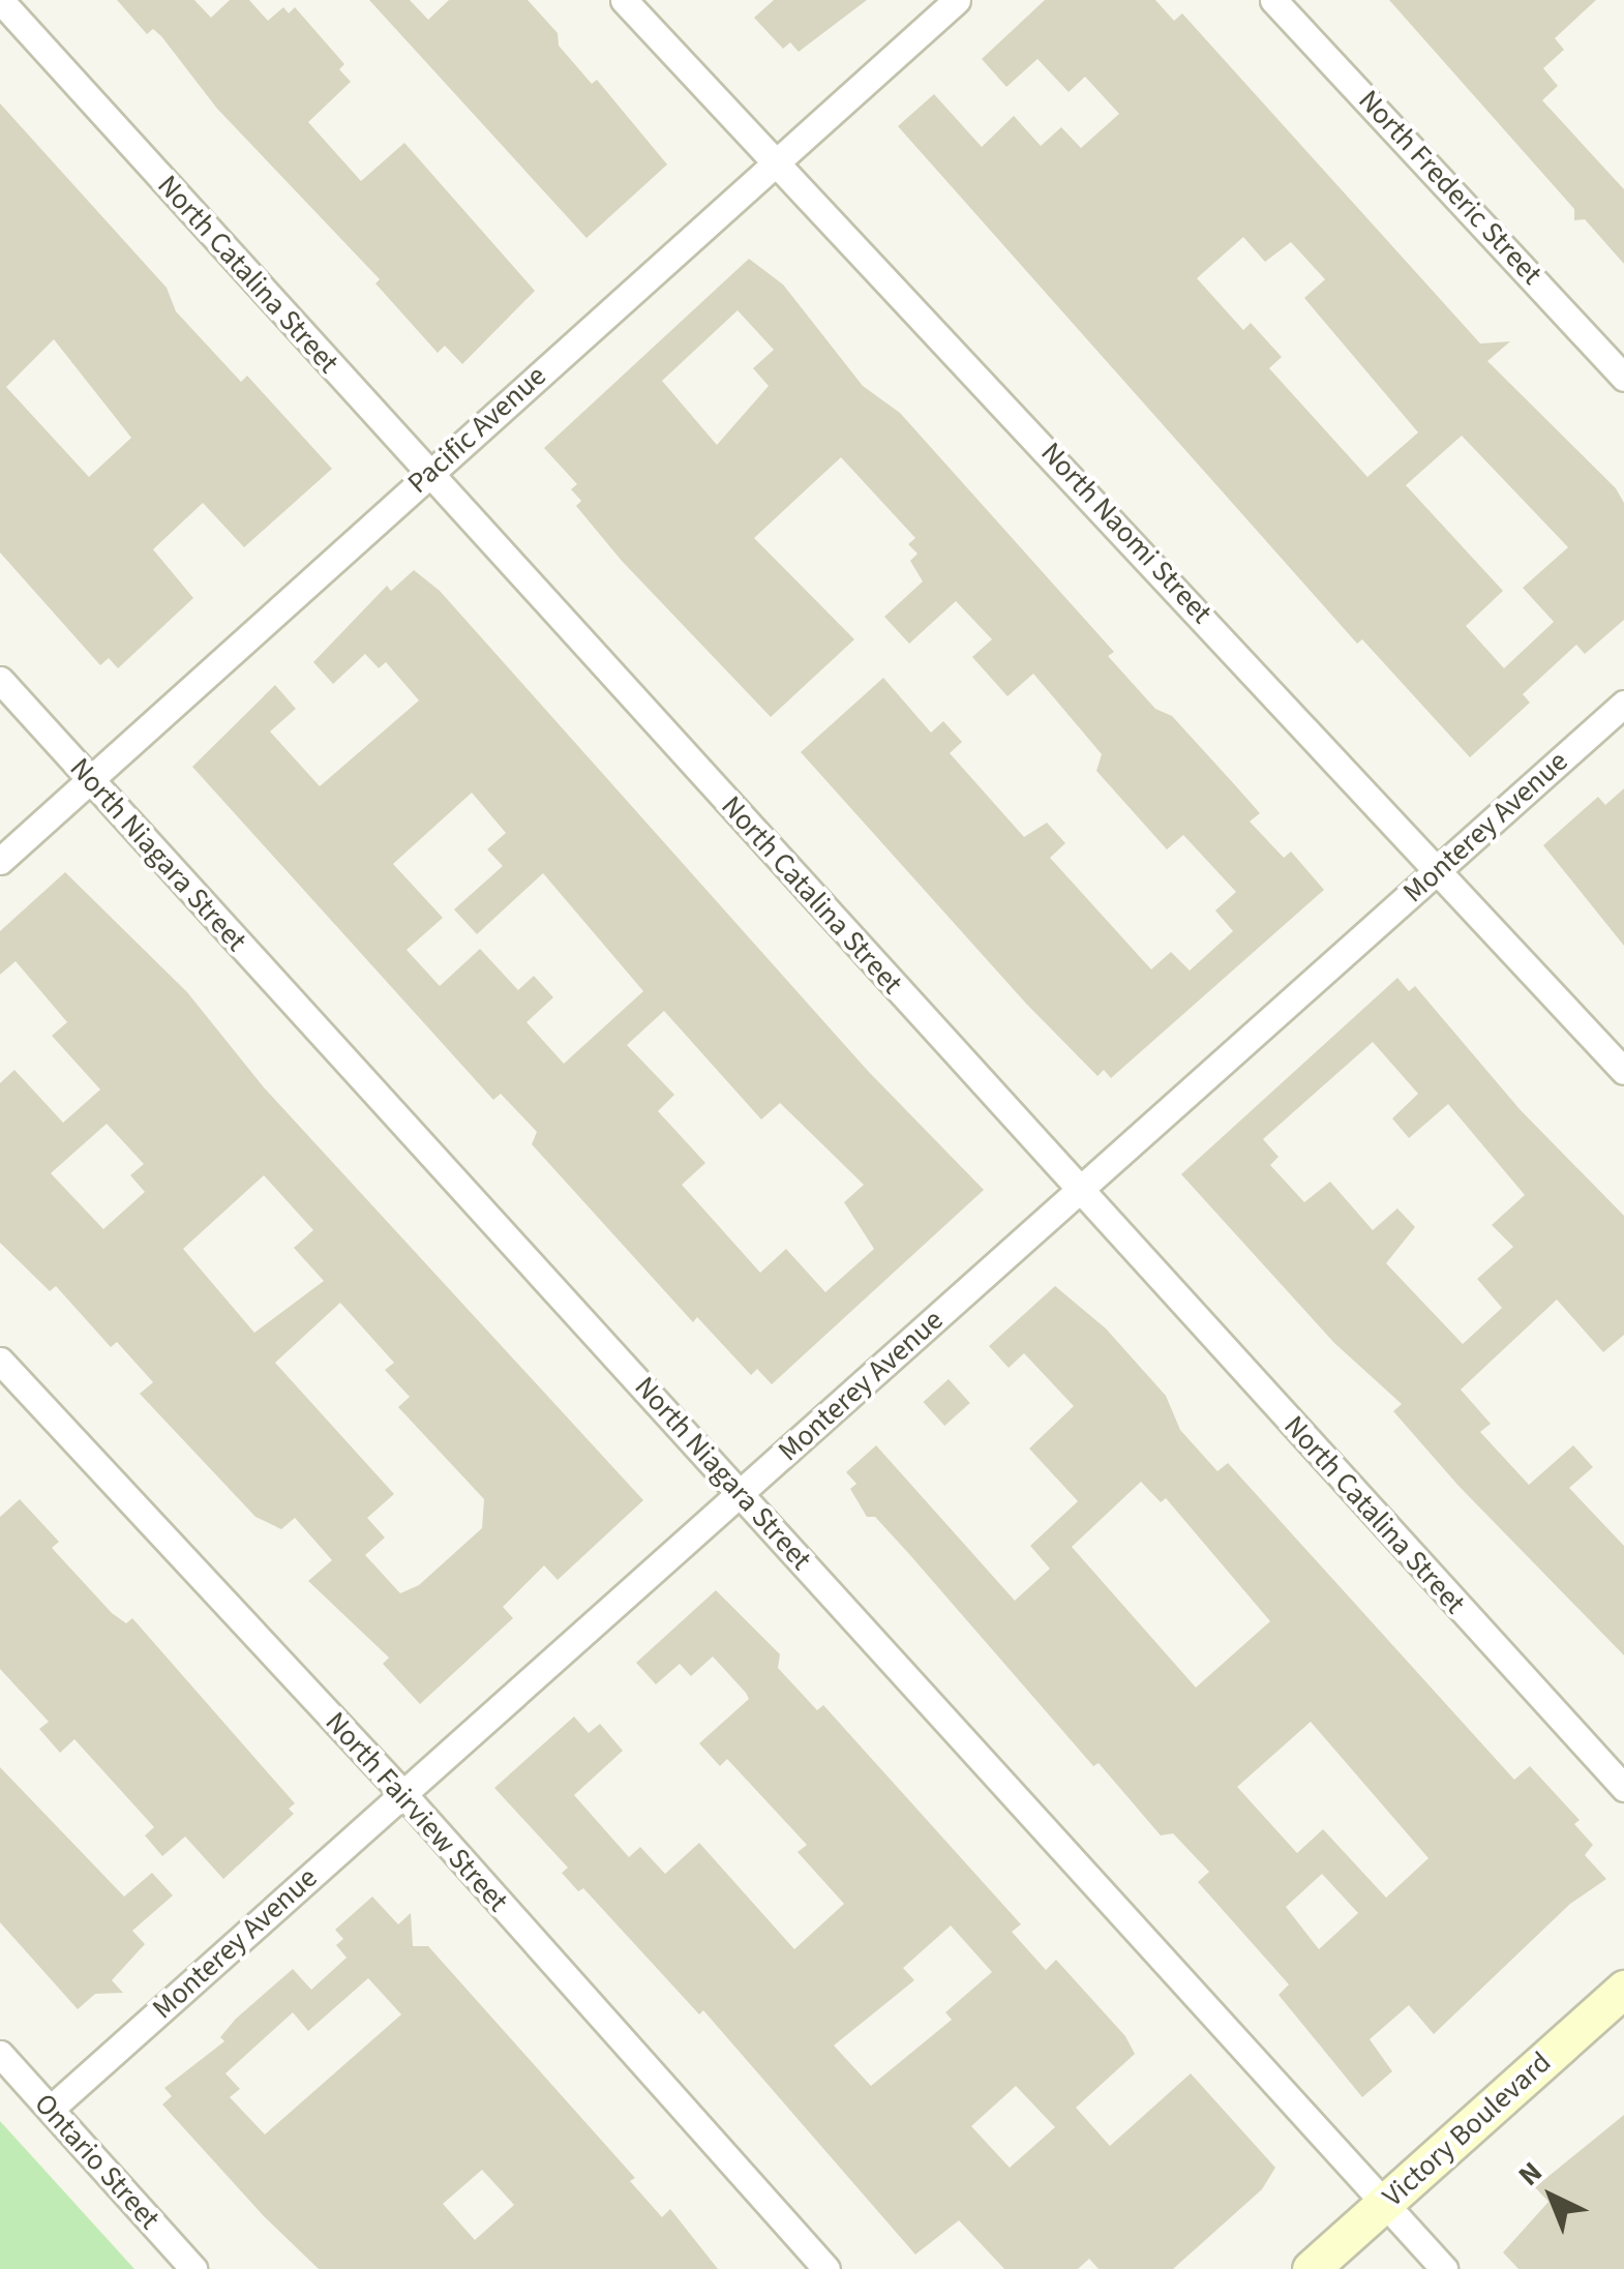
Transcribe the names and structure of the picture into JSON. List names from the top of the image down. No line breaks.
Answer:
{"streets":{"main road":["Victory Boulevard"],"street":["North Frederic Street","North Catalina Street","Pacific Avenue","North Naomi Street","Monterey Avenue","North Niagara Street","North Fairview Street","Ontario Street"]},"crossings":[["North Catalina Street","Pacific Avenue"],["North Catalina Street","Monterey Avenue"],["Pacific Avenue","North Naomi Street"],["Pacific Avenue","North Niagara Street"],["North Naomi Street","Monterey Avenue"],["Monterey Avenue","North Niagara Street"],["Monterey Avenue","North Fairview Street"],["Monterey Avenue","Ontario Street"],["North Niagara Street","Victory Boulevard"]],"north":"top left"}
